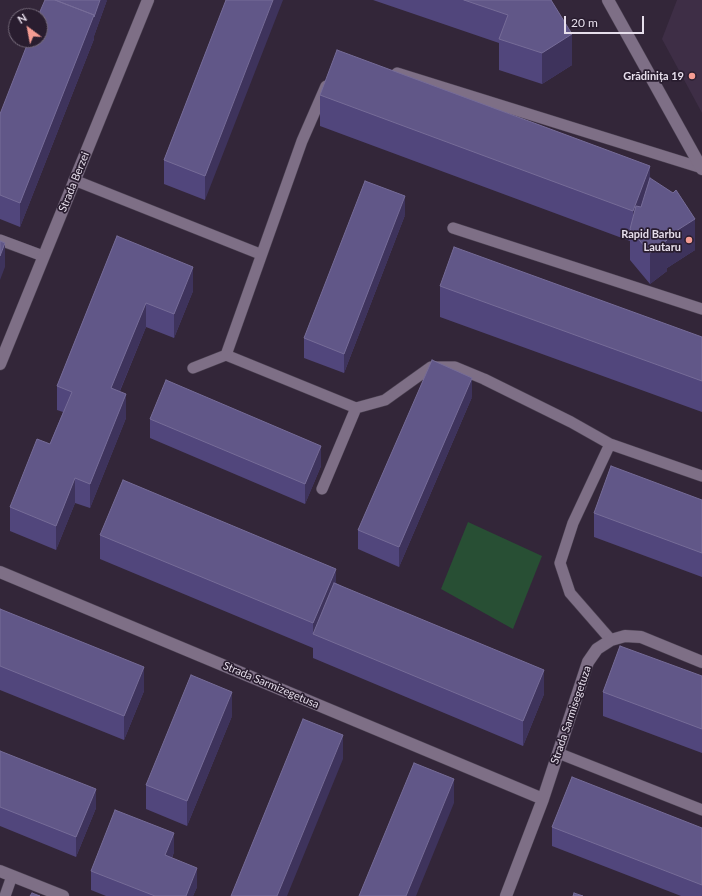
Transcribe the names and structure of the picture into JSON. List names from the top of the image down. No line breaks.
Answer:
{"streets":{"street":["Strada Berzei","Strada Sarmizegetusa","Strada Sarmisegetuza"]},"crossings":[["Strada Sarmizegetusa","Strada Sarmisegetuza"]],"places":["Grădinița 19","Rapid Barbu Lautaru"],"scale_bar":"20 m","north":"top left"}
